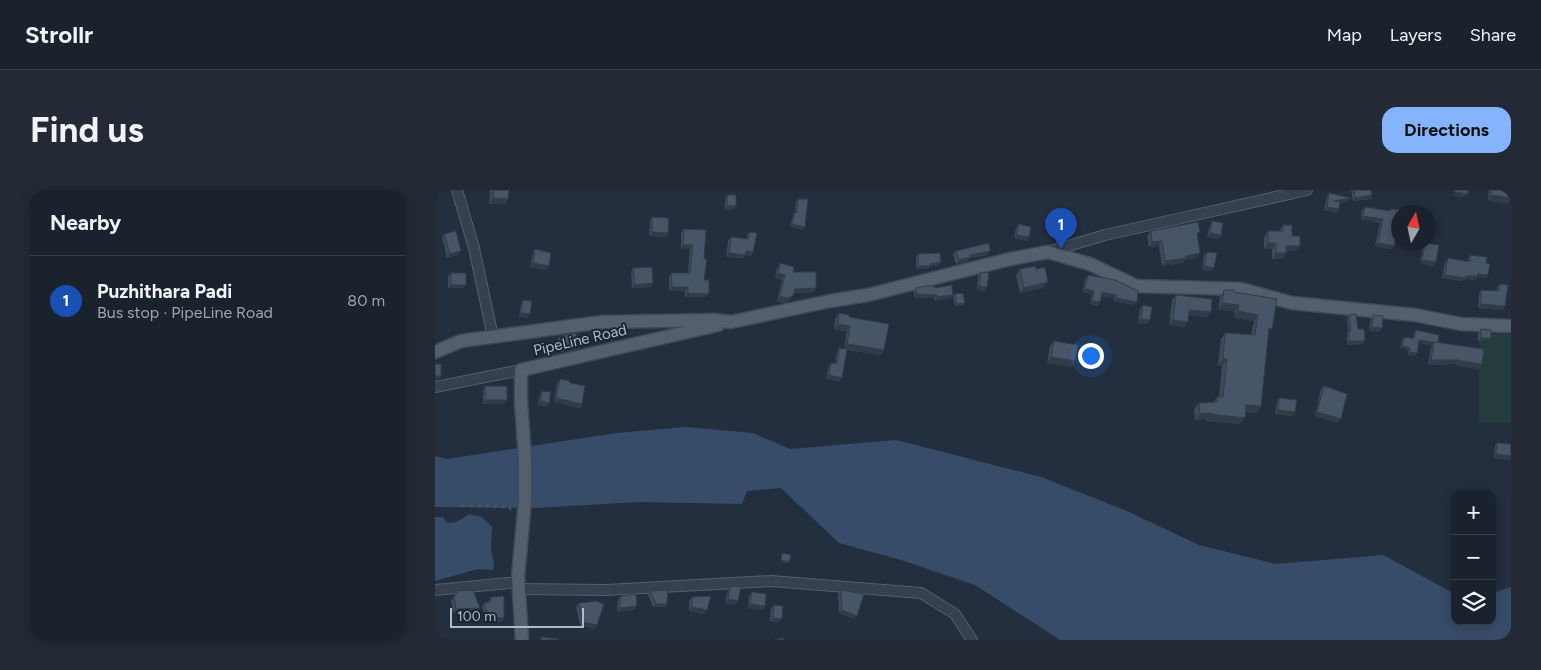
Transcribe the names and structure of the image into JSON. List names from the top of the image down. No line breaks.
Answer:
{"streets":{"main road":["PipeLine Road"]},"scale_bar":"100 m","north":"top","page":{"header":"Strollr","nav":["Map","Layers","Share"],"buttons":"Directions","title":"Find us","heading":"Nearby","pins":"1","list":[{"mark":"1","name":"Puzhithara Padi","note":"Bus stop · PipeLine Road","value":"80 m"}],"map_buttons":["+","−"],"scale":"100 m"}}
